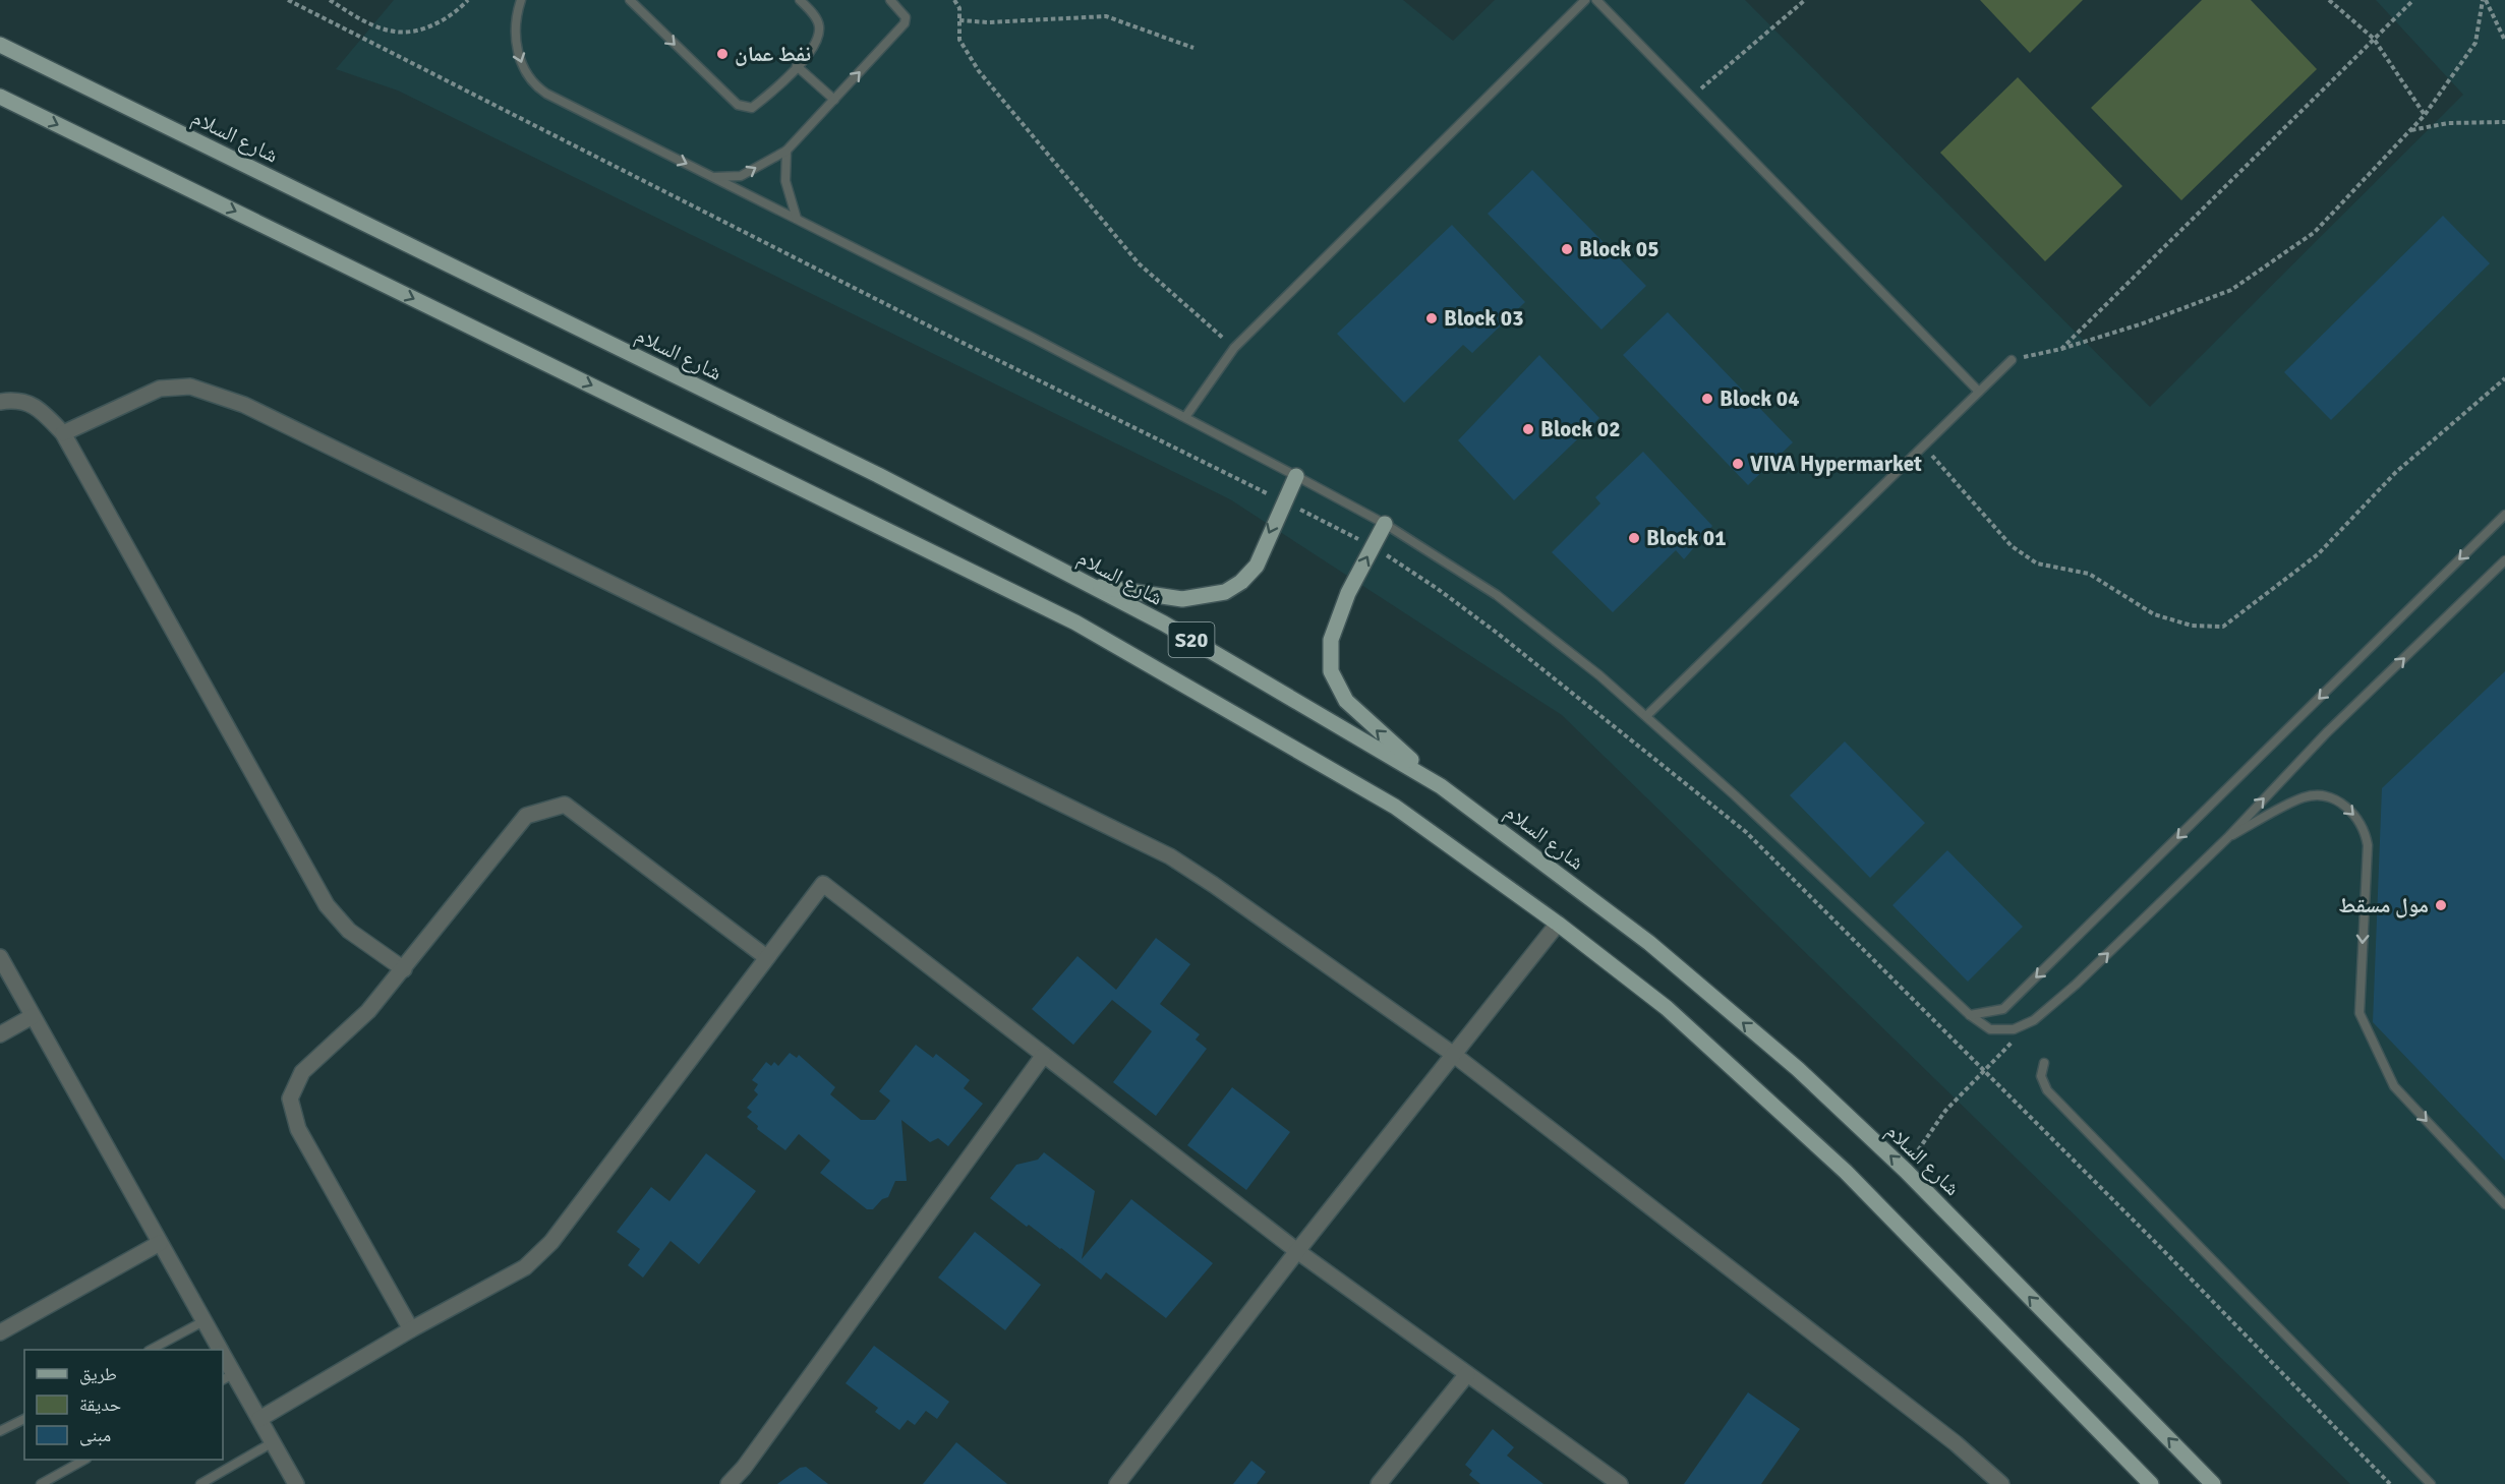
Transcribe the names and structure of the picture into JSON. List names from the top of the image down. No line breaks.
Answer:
{"streets":{"main road":["شارع السلام","S20"]},"places":["نفط عمان","Block 05","Block 03","Block 04","Block 02","VIVA Hypermarket","Block 01","مول مسقط"],"legend":["طريق","حديقة","مبنى"]}
